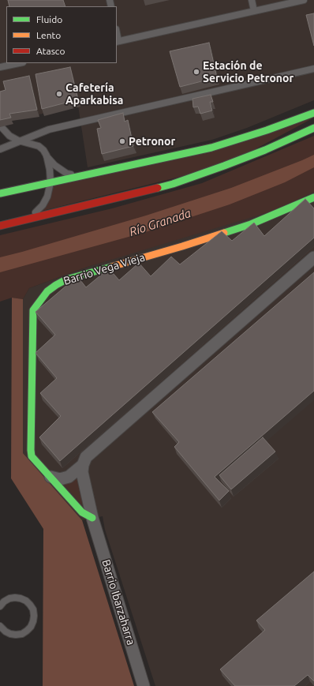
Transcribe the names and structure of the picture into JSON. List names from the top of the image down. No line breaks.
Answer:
{"streets":{"street":["Barrio Vega Vieja","Barrio Ibarzaharra"]},"crossings":[["Barrio Vega Vieja","Barrio Ibarzaharra"]],"water":["Río Granada"],"places":["Estación de Servicio Petronor","Cafetería Aparkabisa","Petronor"],"legend":["Fluido","Lento","Atasco"]}
